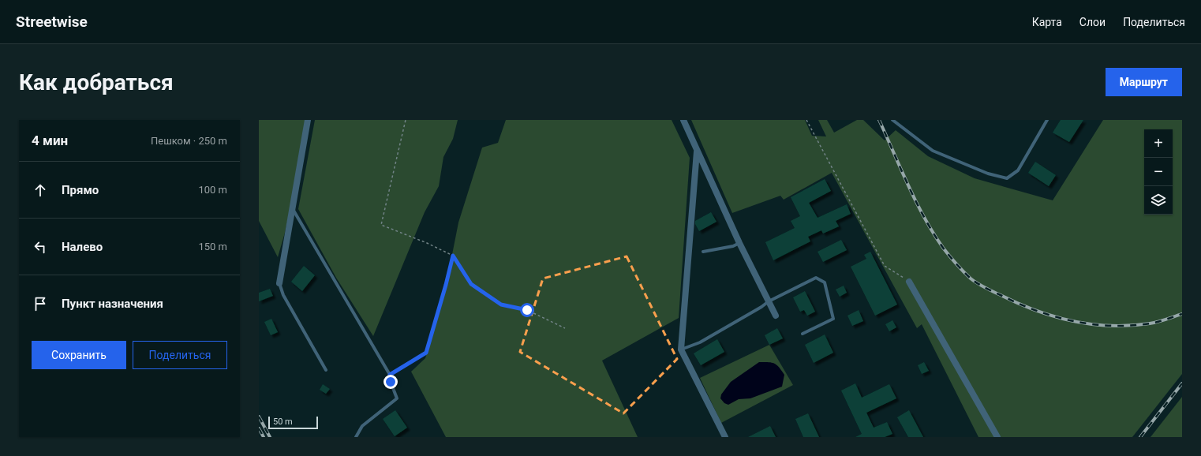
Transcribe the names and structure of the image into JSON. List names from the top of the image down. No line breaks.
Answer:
{"scale_bar":"50 m","page":{"header":"Streetwise","nav":["Карта","Слои","Поделиться"],"buttons":["Маршрут",["Сохранить","Поделиться"]],"title":"Как добраться","heading":["4 мин","Пешком · 250 m"],"map_buttons":["+","−"],"list":[["Прямо","100 m"],["Налево","150 m"],"Пункт назначения"],"scale":"50 m"}}
